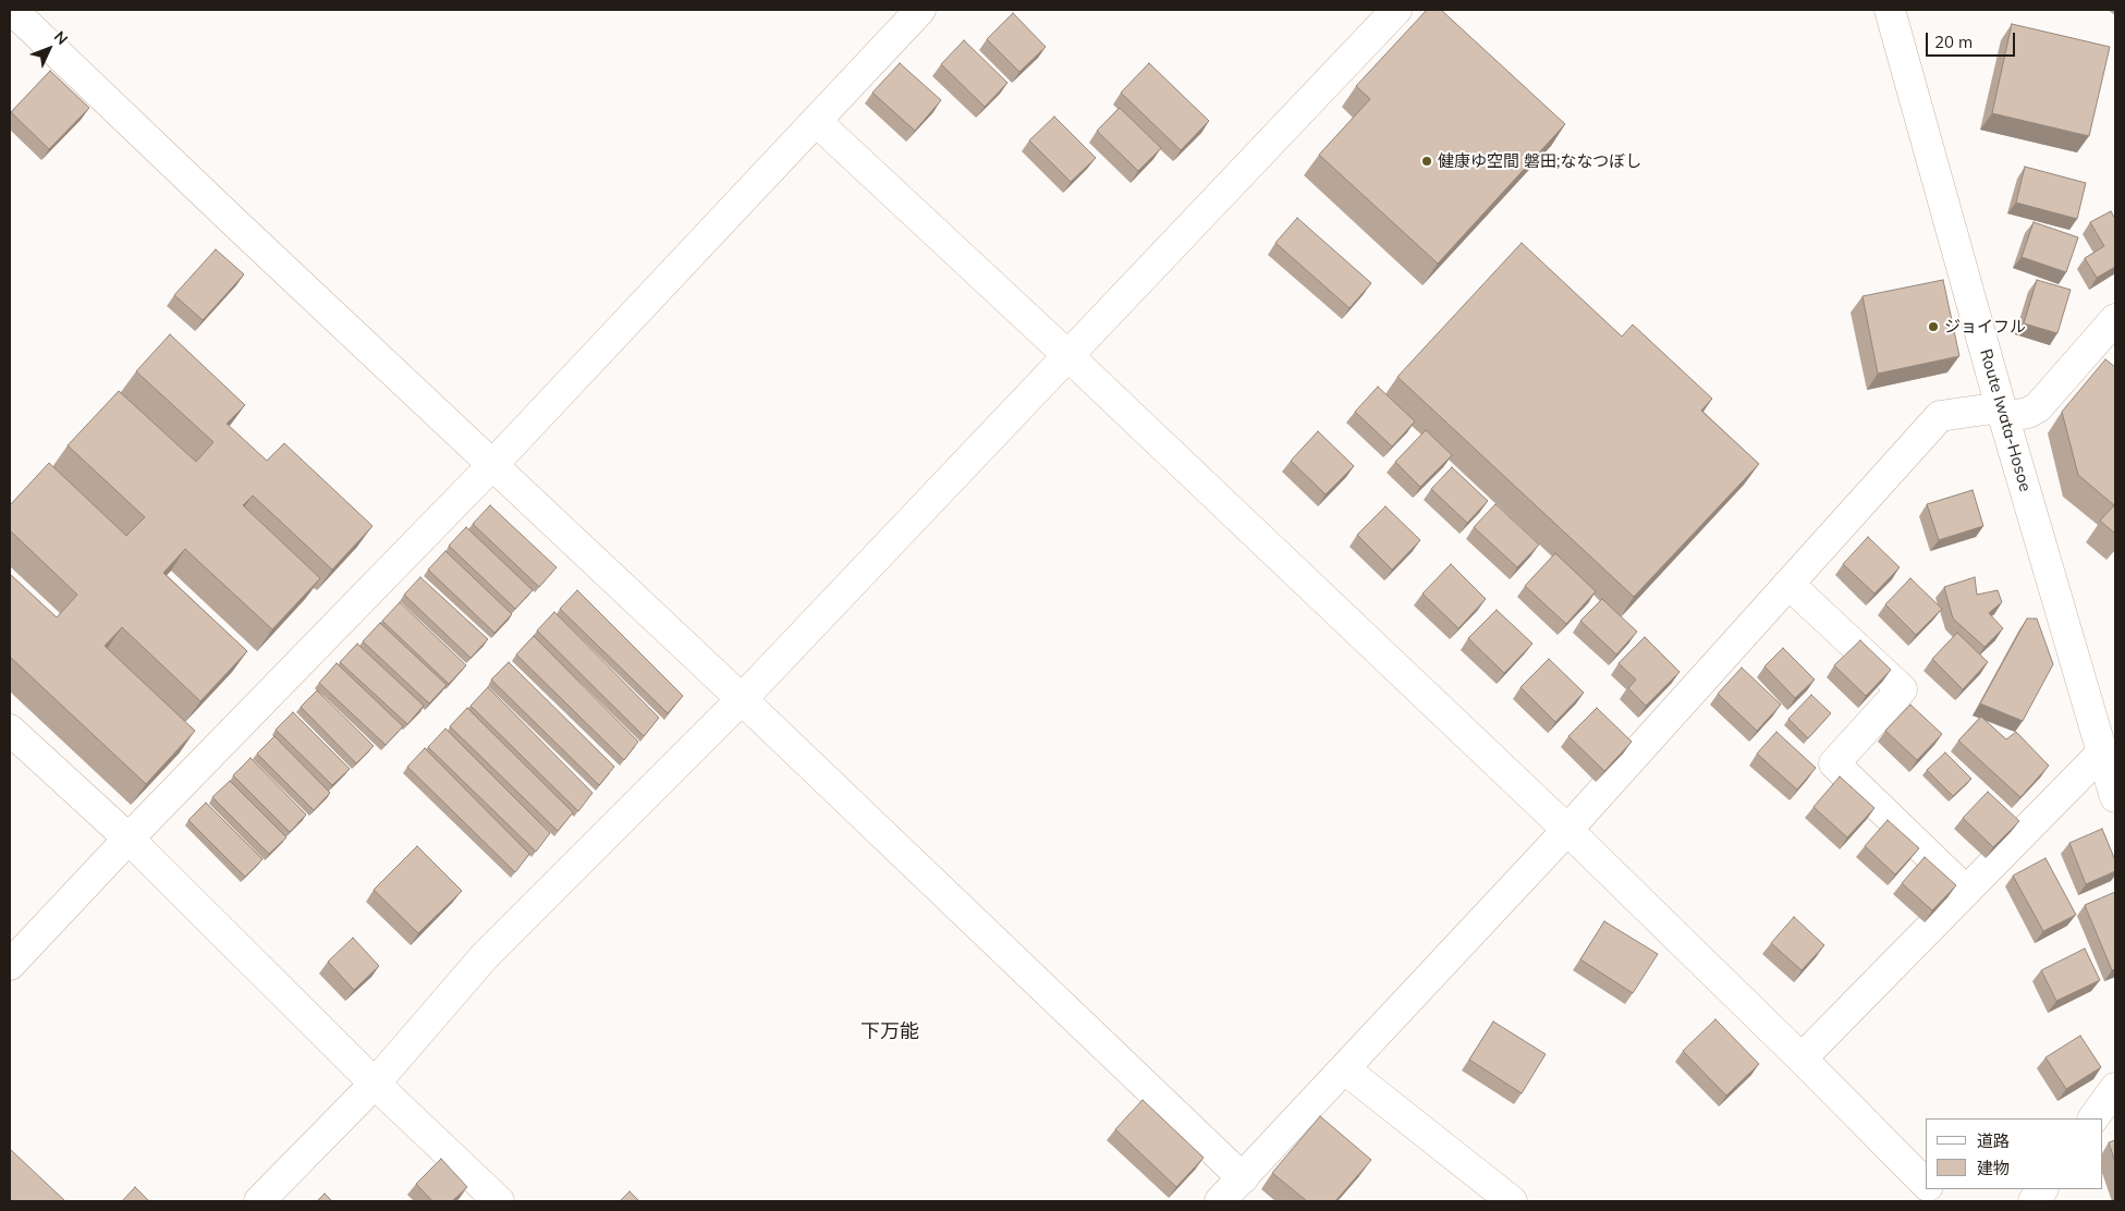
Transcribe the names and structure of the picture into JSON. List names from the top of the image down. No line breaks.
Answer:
{"streets":{"street":["Route Iwata-Hosoe"]},"districts":["下万能"],"places":["健康ゆ空間 磐田;ななつぼし","ジョイフル"],"legend":["道路","建物"],"scale_bar":"20 m","north":"top right"}
